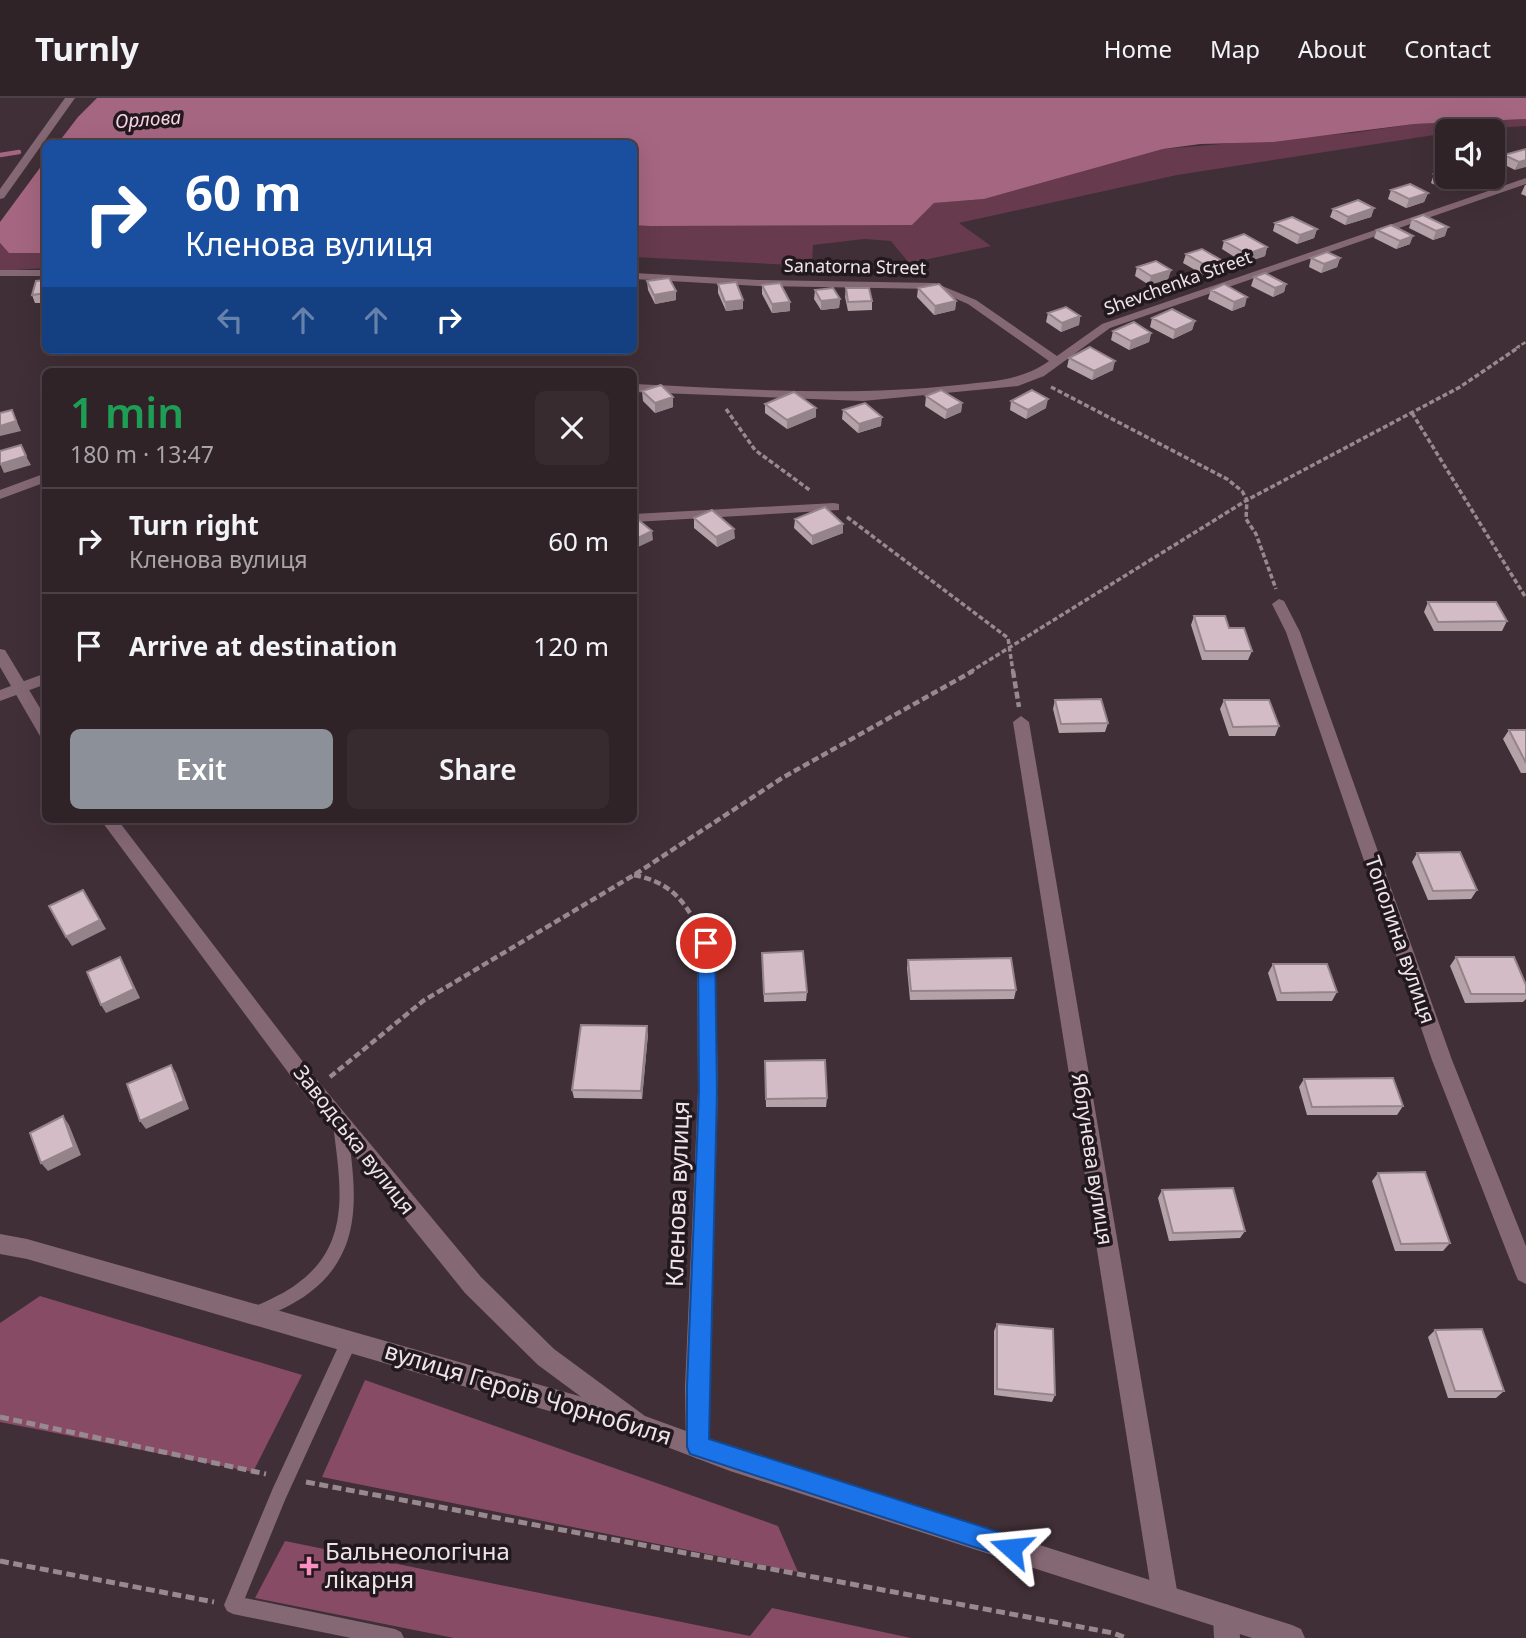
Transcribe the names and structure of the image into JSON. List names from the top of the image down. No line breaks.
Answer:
{"streets":{"street":["Sanatorna Street","Shevchenka Street","Тополина вулиця","Заводська вулиця","Яблунева вулиця","Кленова вулиця","вулиця Героїв Чорнобиля"]},"crossings":[["Sanatorna Street","Shevchenka Street"],["Заводська вулиця","вулиця Героїв Чорнобиля"],["Яблунева вулиця","вулиця Героїв Чорнобиля"],["Кленова вулиця","вулиця Героїв Чорнобиля"]],"water":["Орлова"],"places":{"health":["Бальнеологічна лікарня"]},"page":{"header":"Turnly","nav":["Home","Map","About","Contact"],"turn":["60 m","Кленова вулиця"],"heading":["1 min","180 m · 13:47"],"list":[{"name":"Turn right","note":"Кленова вулиця","value":"60 m"},{"name":"Arrive at destination","value":"120 m"}],"buttons":["Exit","Share"]}}
